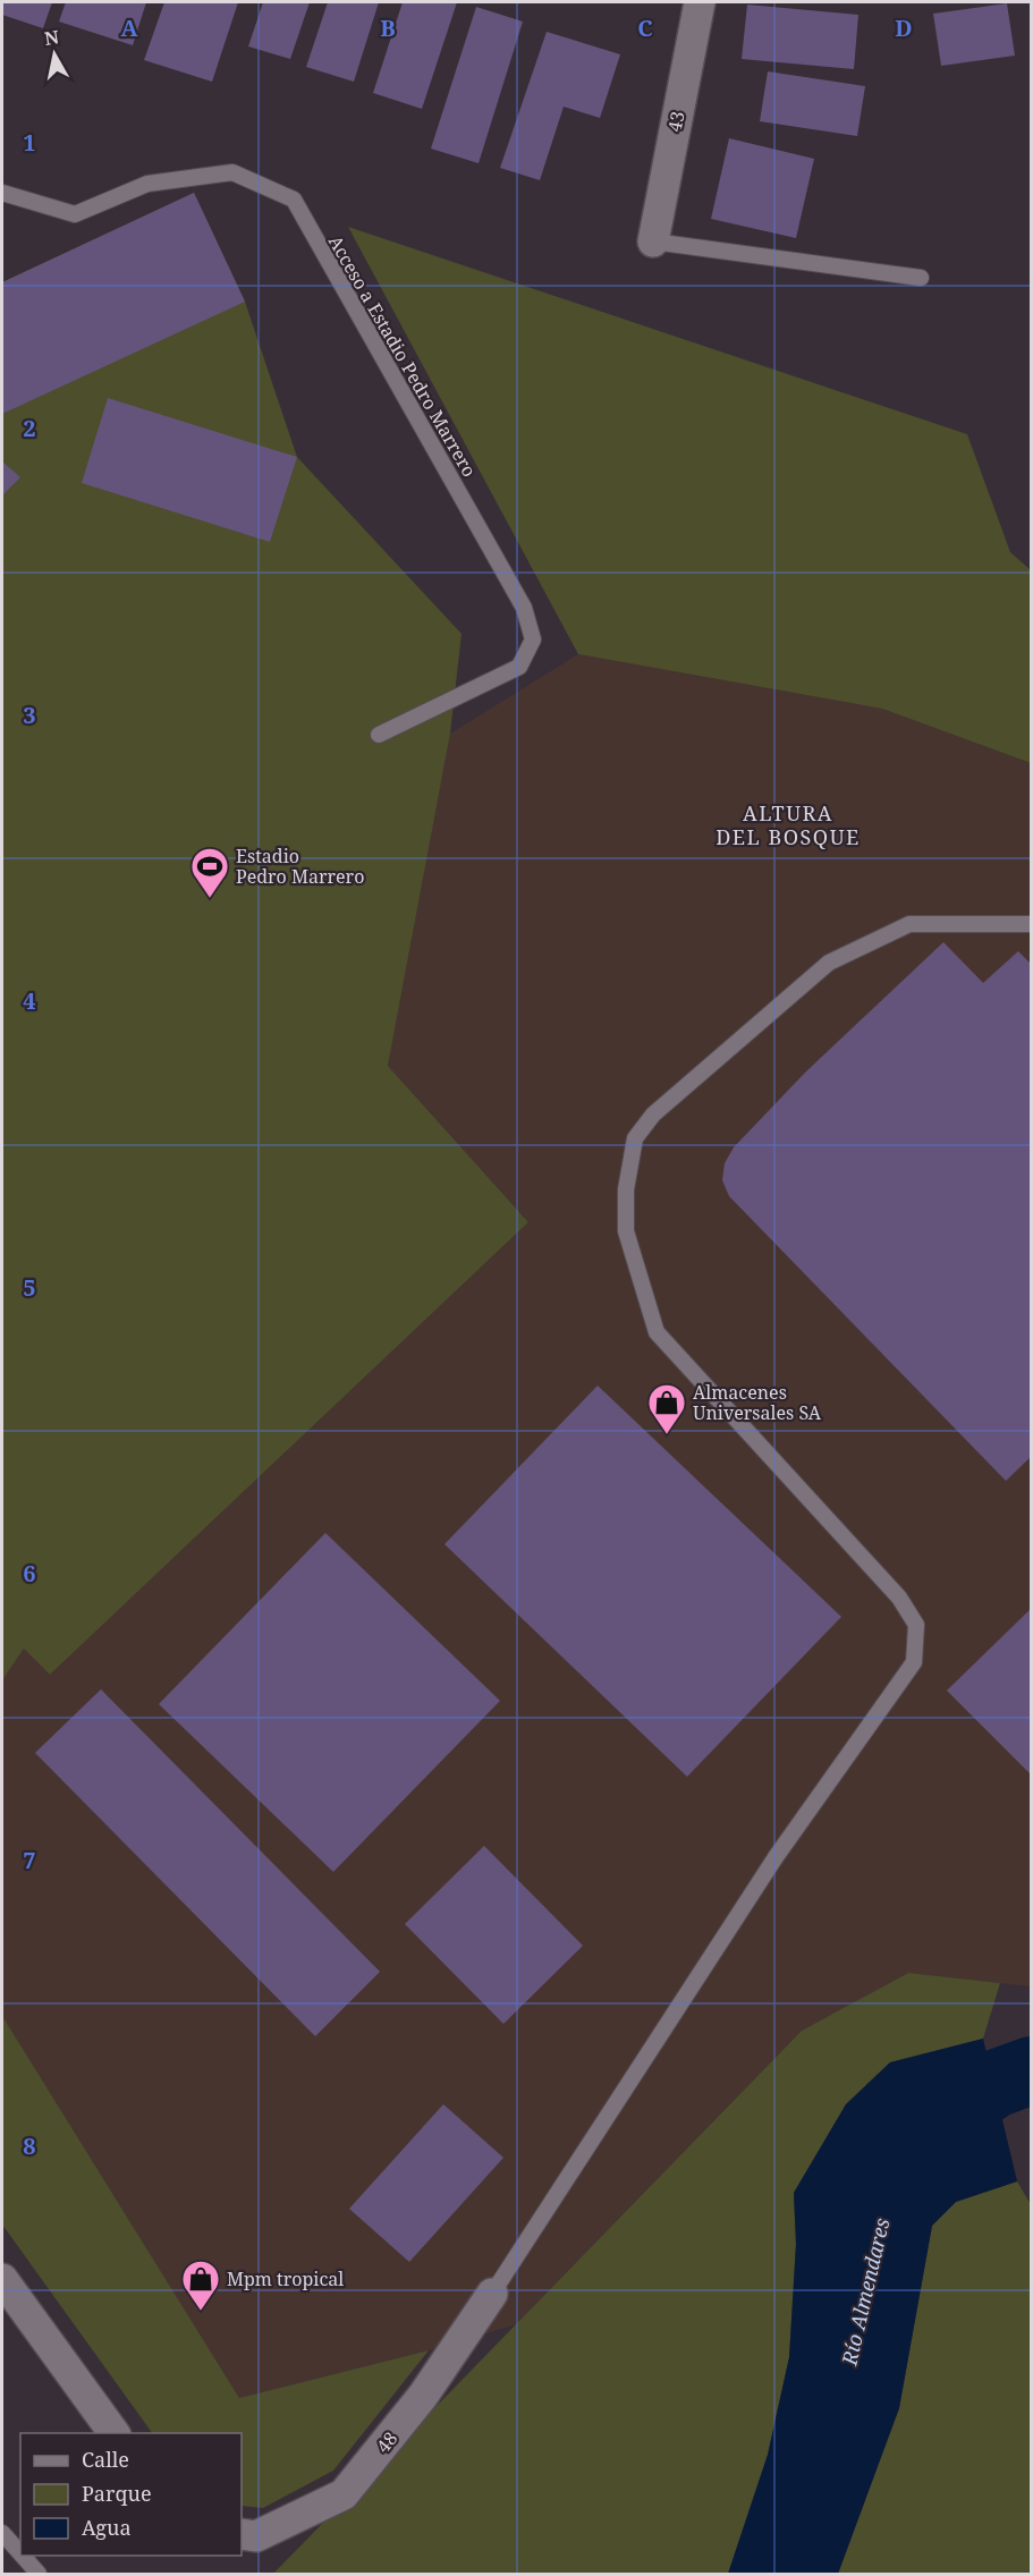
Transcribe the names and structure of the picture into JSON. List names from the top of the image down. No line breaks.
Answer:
{"streets":{"street":["43","48"],"lane":["Acceso a Estadio Pedro Marrero"]},"districts":["ALTURA DEL BOSQUE"],"water":["Río Almendares"],"places":{"sports":["Estadio Pedro Marrero"],"shop":["Almacenes Universales SA","Mpm tropical"]},"legend":["Calle","Parque","Agua"],"north":"top","grid":{"columns":["A","B","C","D"],"rows":["1","2","3","4","5","6","7","8"]}}
